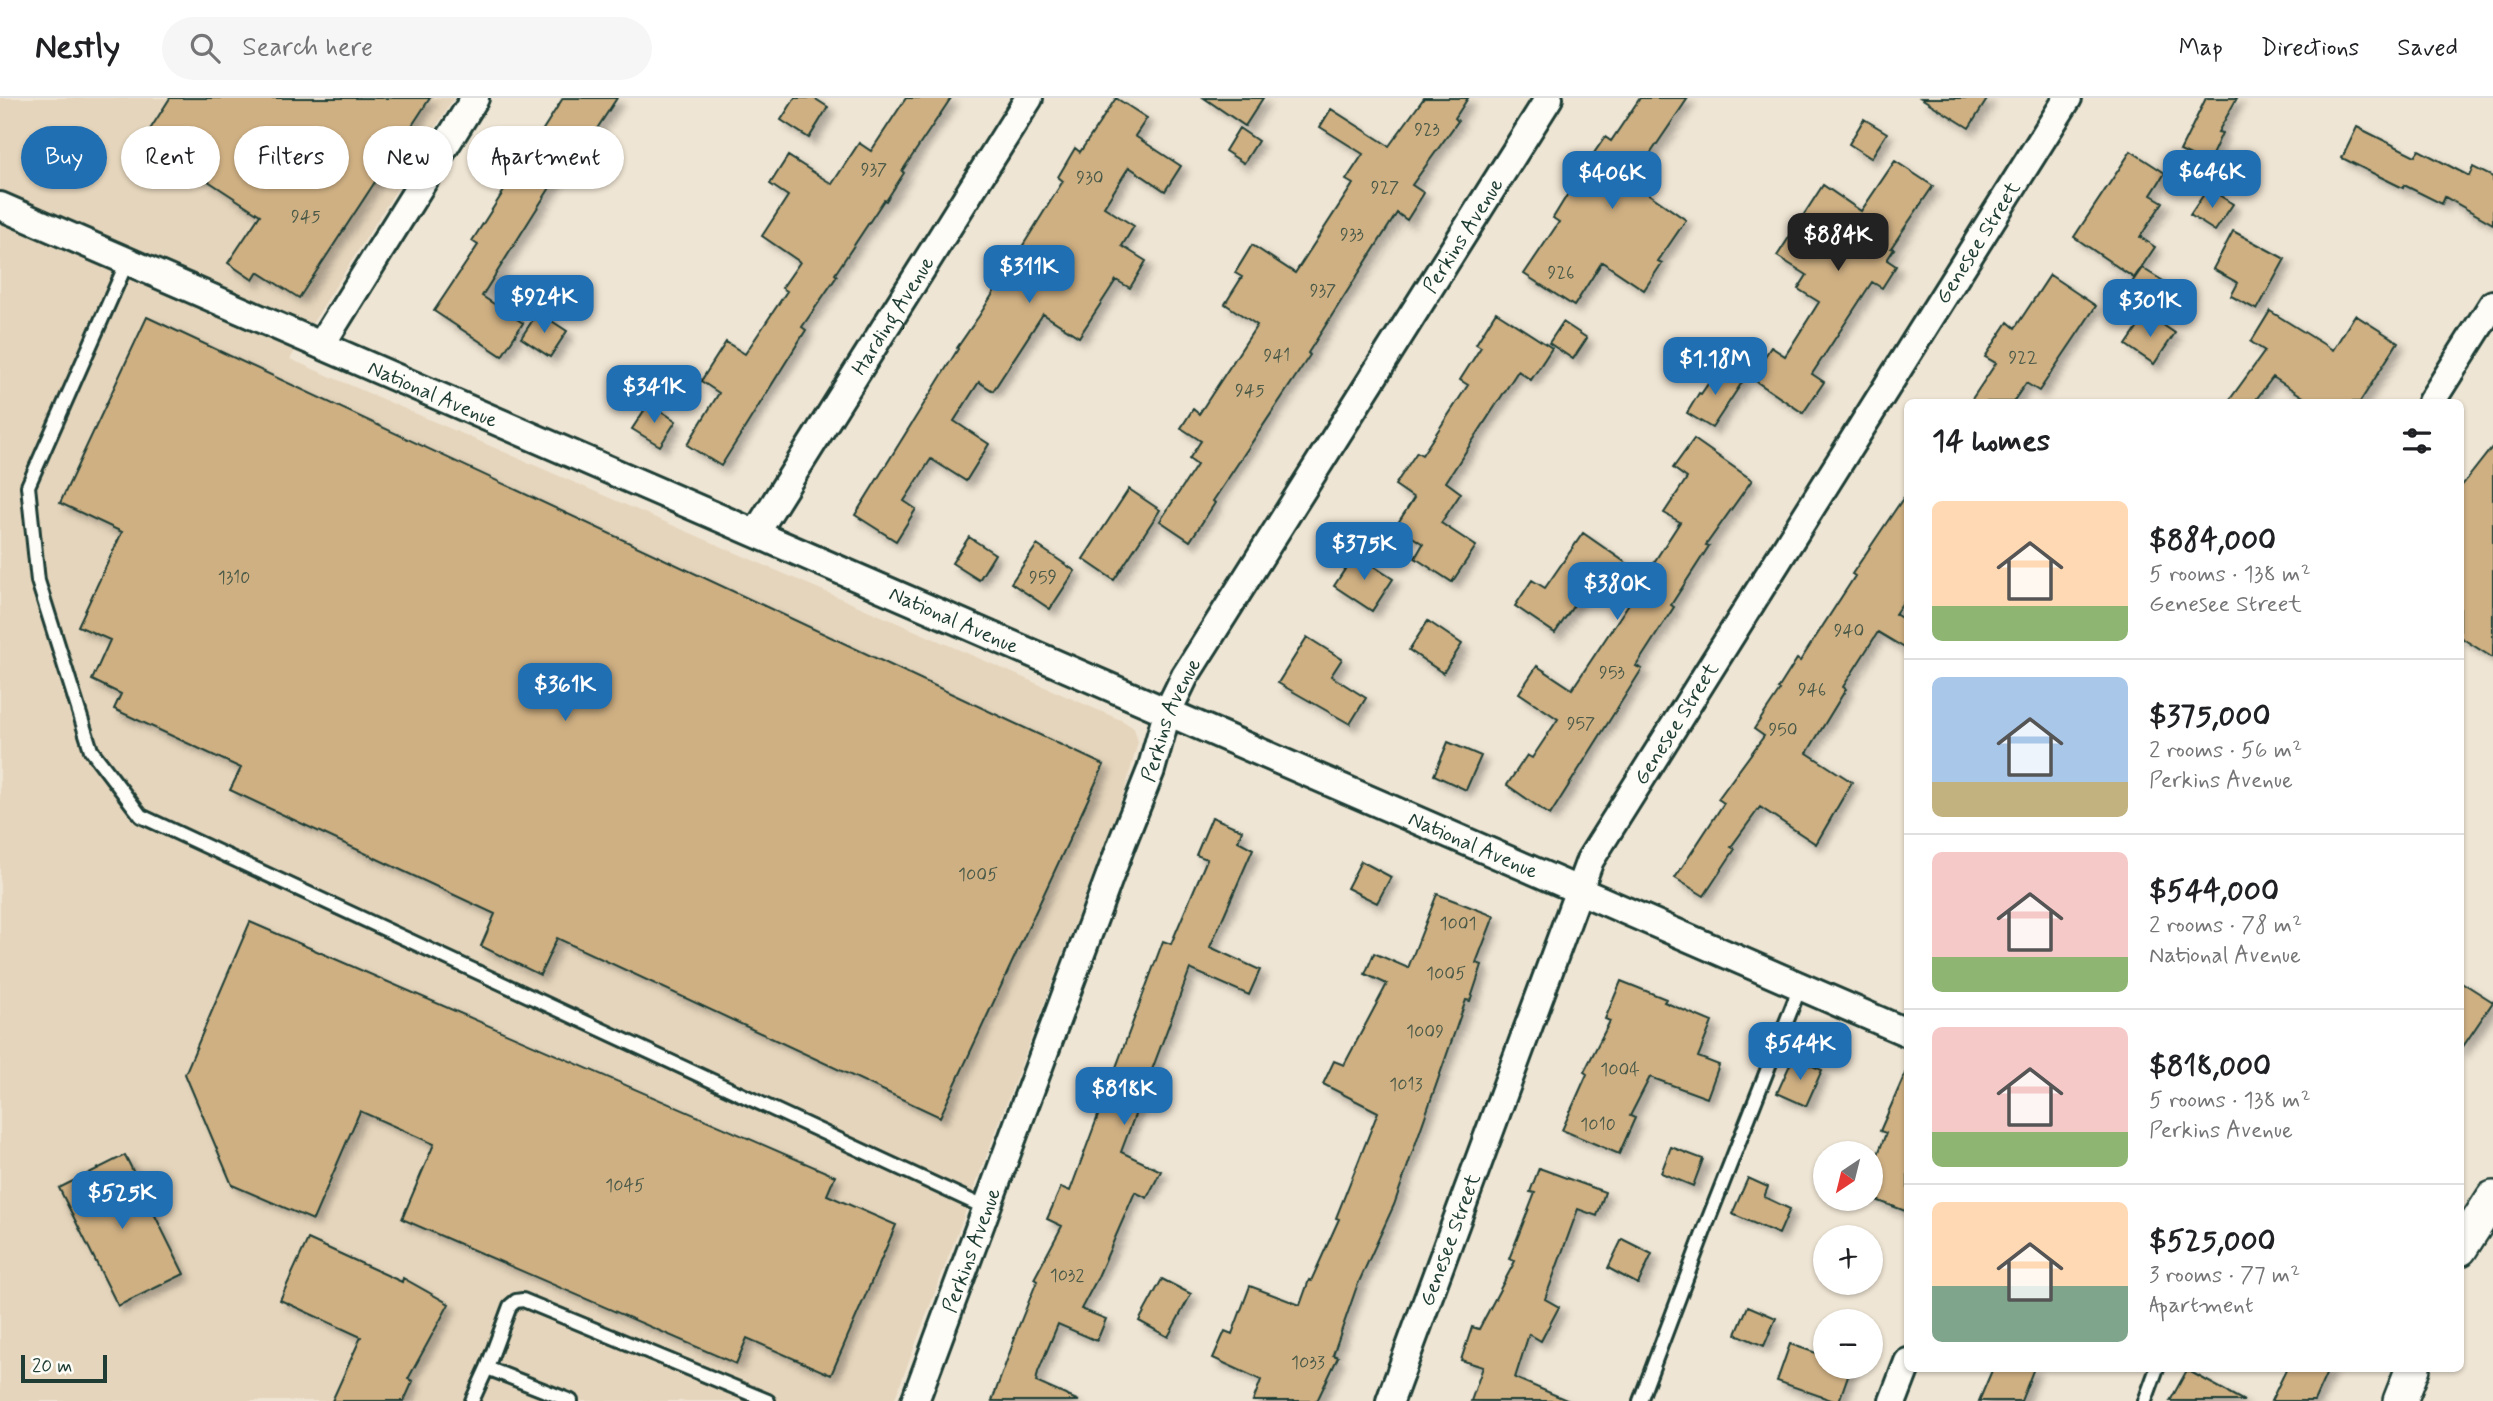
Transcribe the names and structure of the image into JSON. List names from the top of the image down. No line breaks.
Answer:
{"streets":{"street":["Perkins Avenue","Genesee Street","Harding Avenue","National Avenue"]},"crossings":[["Perkins Avenue","National Avenue"],["Genesee Street","National Avenue"],["Harding Avenue","National Avenue"]],"house_numbers":["923","937","930","927","945","933","926","937","941","922","945","1310","959","940","953","946","957","950","1005","1001","1005","1009","1004","1013","1010","1045","1032","1033"],"scale_bar":"20 m","north":"bottom left","page":{"header":"Nestly","search":"Search here","nav":["Map","Directions","Saved"],"chip":["Buy","Rent","Filters","New","Apartment"],"price":["$646K","$406K","$884K","$311K","$924K","$301K","$1.18M","$341K","$375K","$380K","$361K","$544K","$818K","$525K"],"heading":"14 homes","list":[{"name":"$884,000","note":"5 rooms · 138 m² · Genesee Street"},{"name":"$375,000","note":"2 rooms · 56 m² · Perkins Avenue"},{"name":"$544,000","note":"2 rooms · 78 m² · National Avenue"},{"name":"$818,000","note":"5 rooms · 138 m² · Perkins Avenue"},{"name":"$525,000","note":"3 rooms · 77 m² · Apartment"}],"map_buttons":["+","−"],"scale":"20 m"}}
